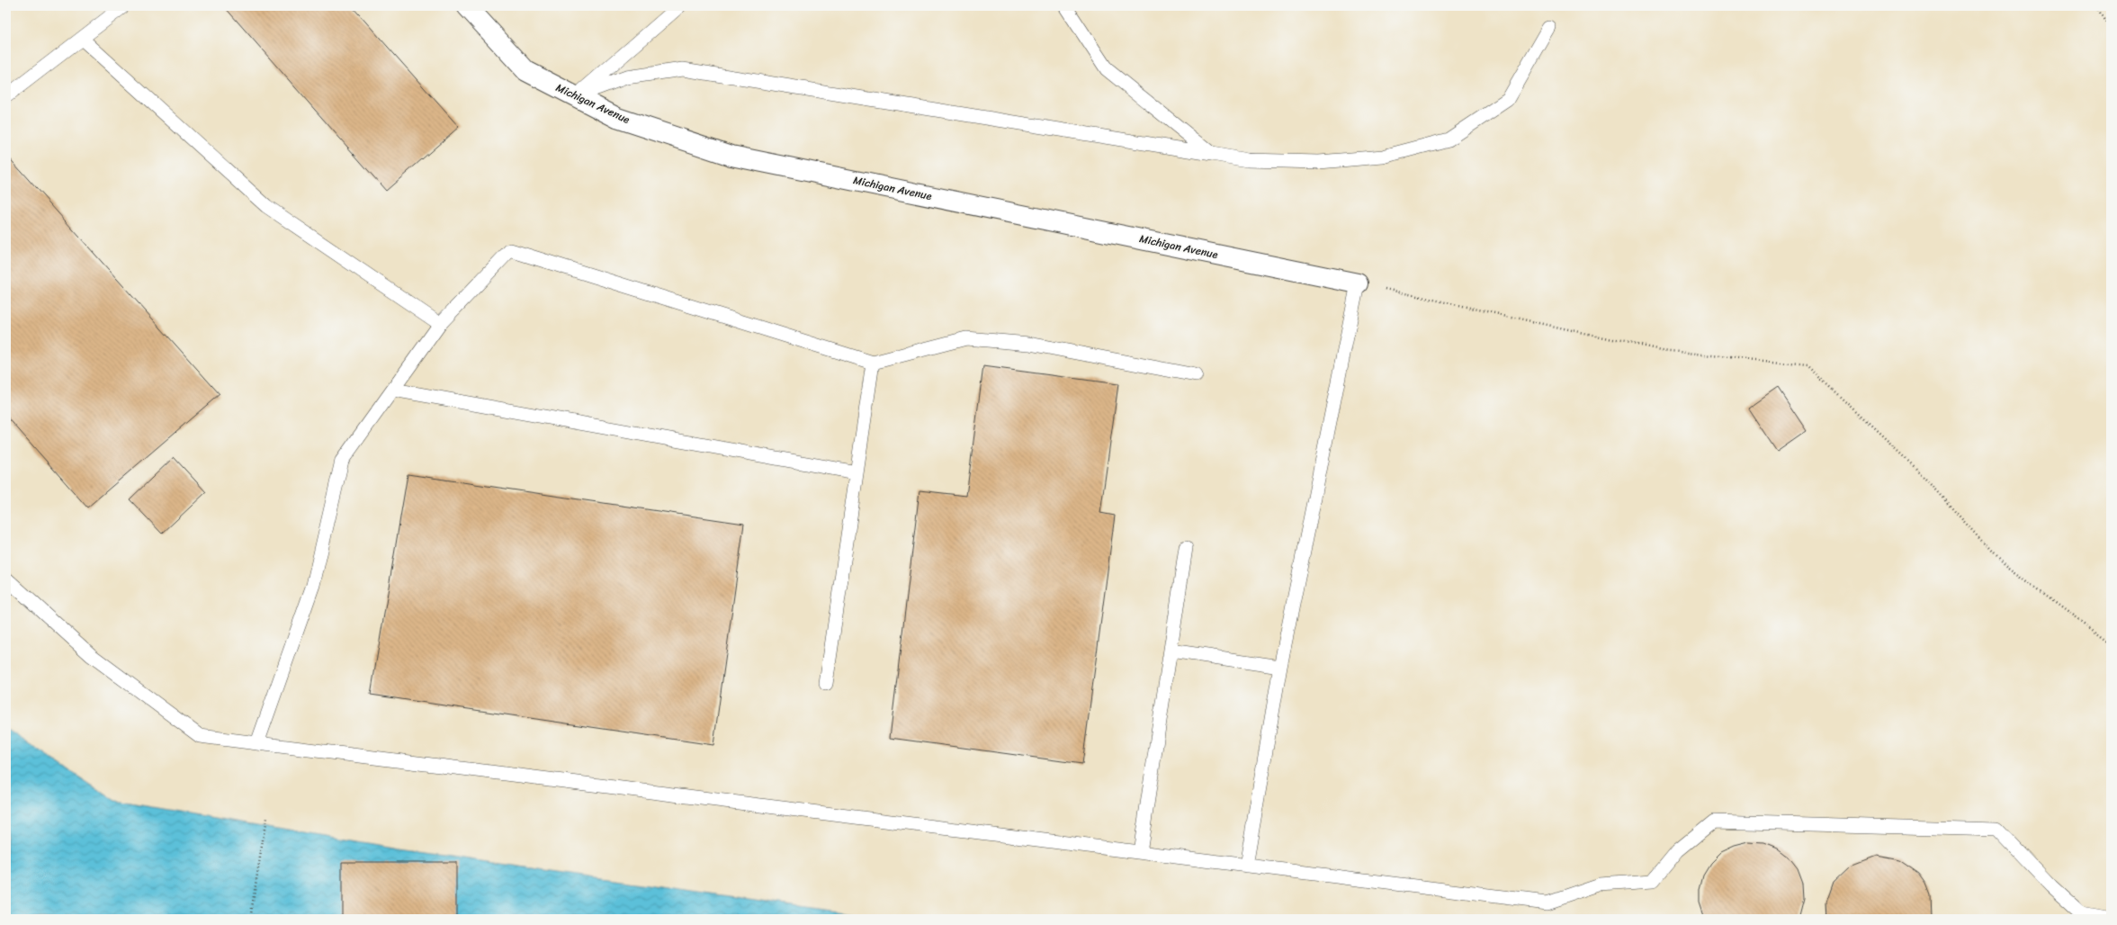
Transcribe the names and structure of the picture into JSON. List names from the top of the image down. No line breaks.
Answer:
{"streets":{"street":["Michigan Avenue"]}}
